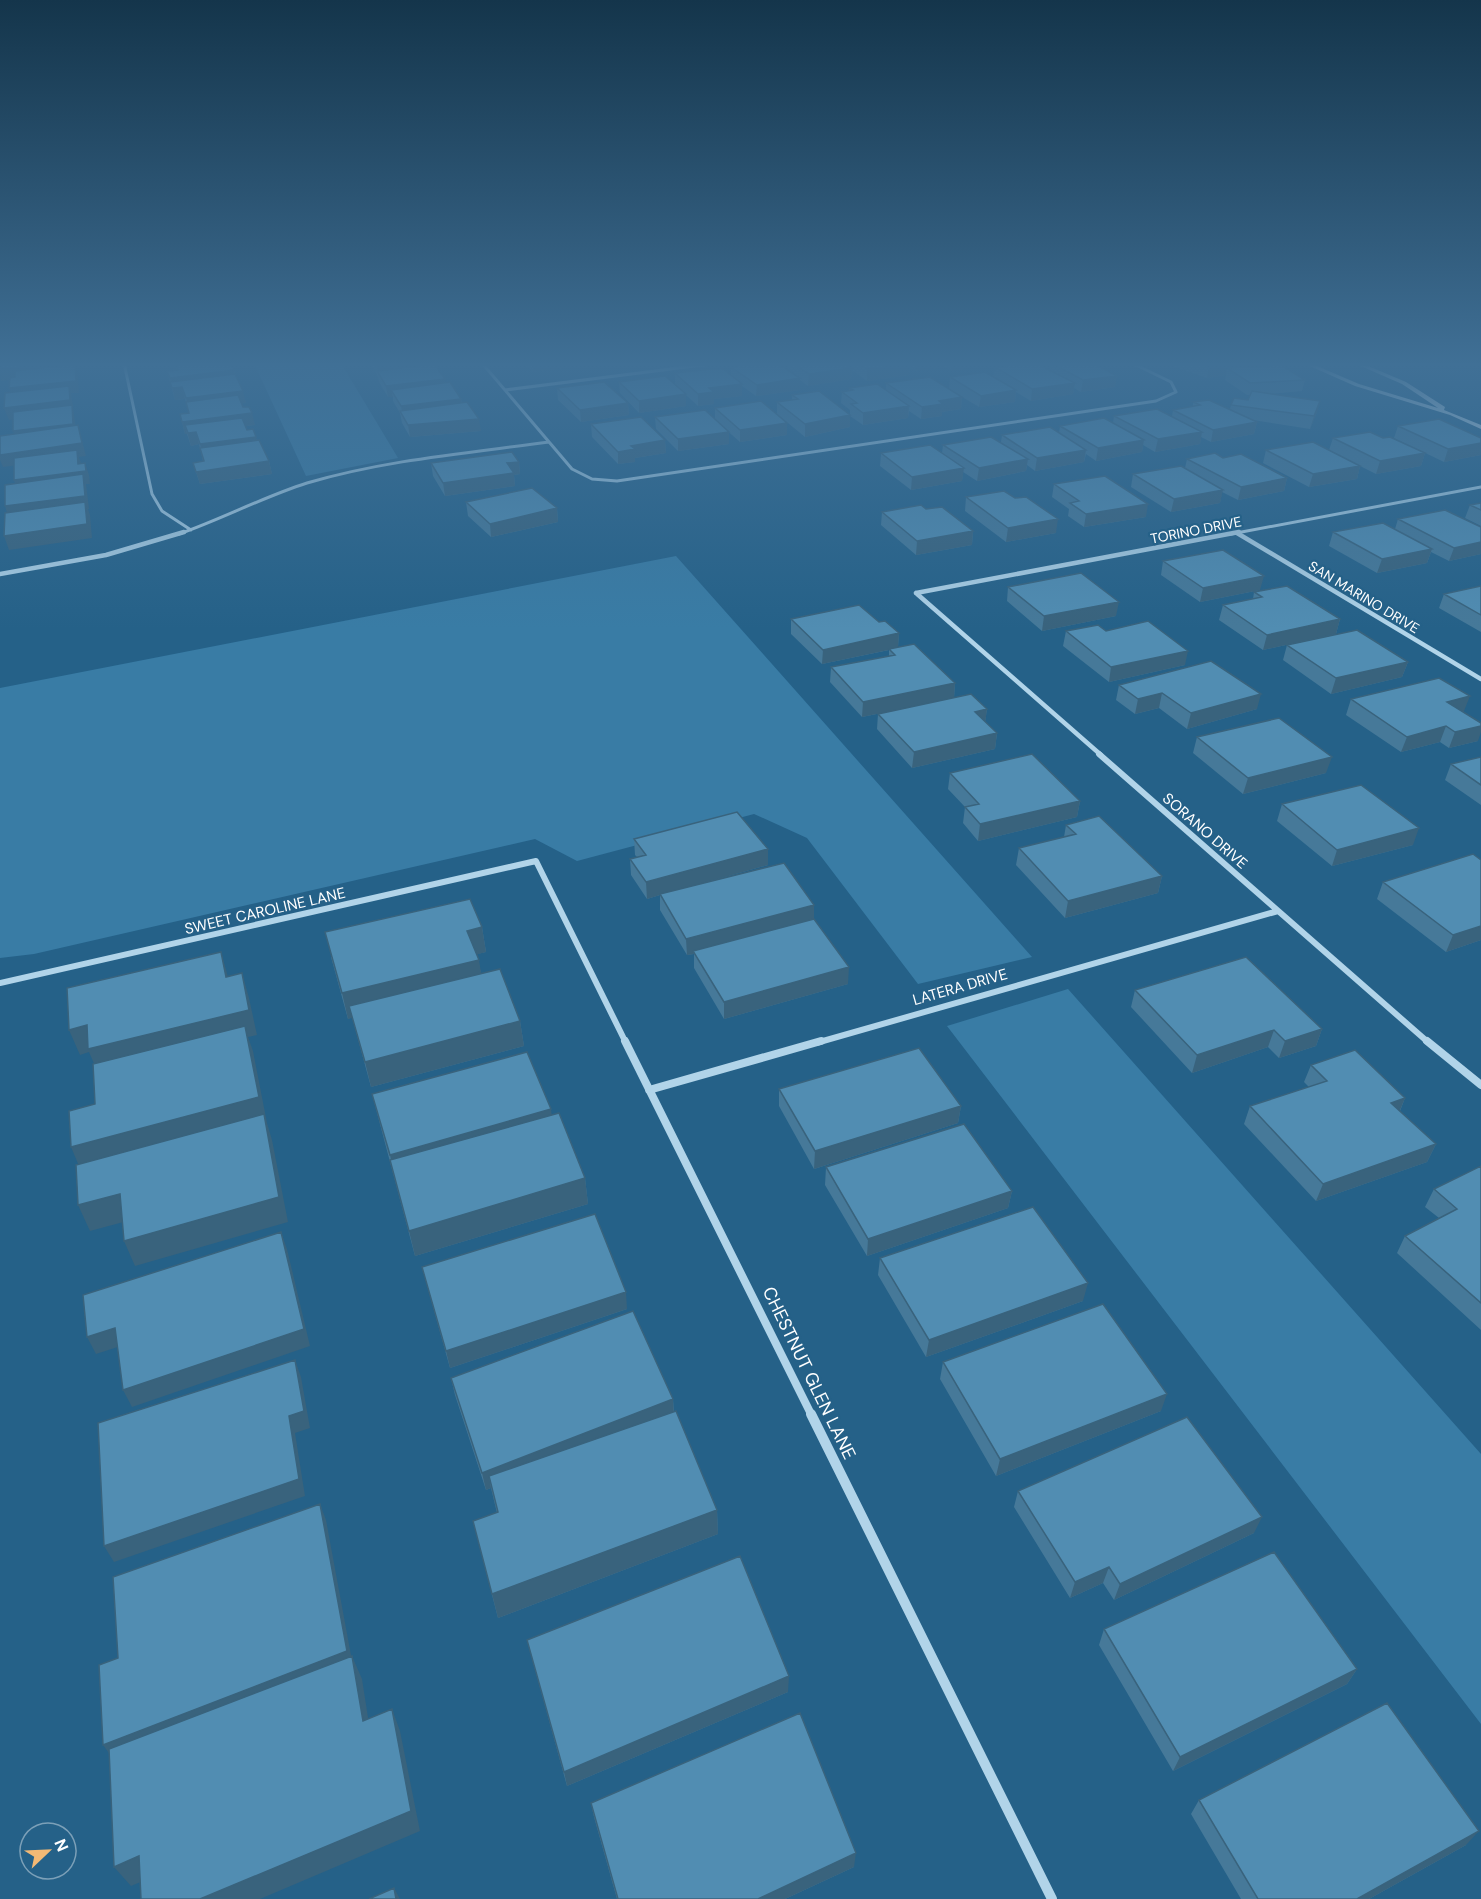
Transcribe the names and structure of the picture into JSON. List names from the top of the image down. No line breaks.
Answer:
{"streets":{"street":["TORINO DRIVE","SAN MARINO DRIVE","SORANO DRIVE","SWEET CAROLINE LANE","LATERA DRIVE","CHESTNUT GLEN LANE"]},"crossings":[["TORINO DRIVE","SAN MARINO DRIVE"],["TORINO DRIVE","SORANO DRIVE"],["SORANO DRIVE","LATERA DRIVE"],["SWEET CAROLINE LANE","CHESTNUT GLEN LANE"],["LATERA DRIVE","CHESTNUT GLEN LANE"]],"north":"top right"}
